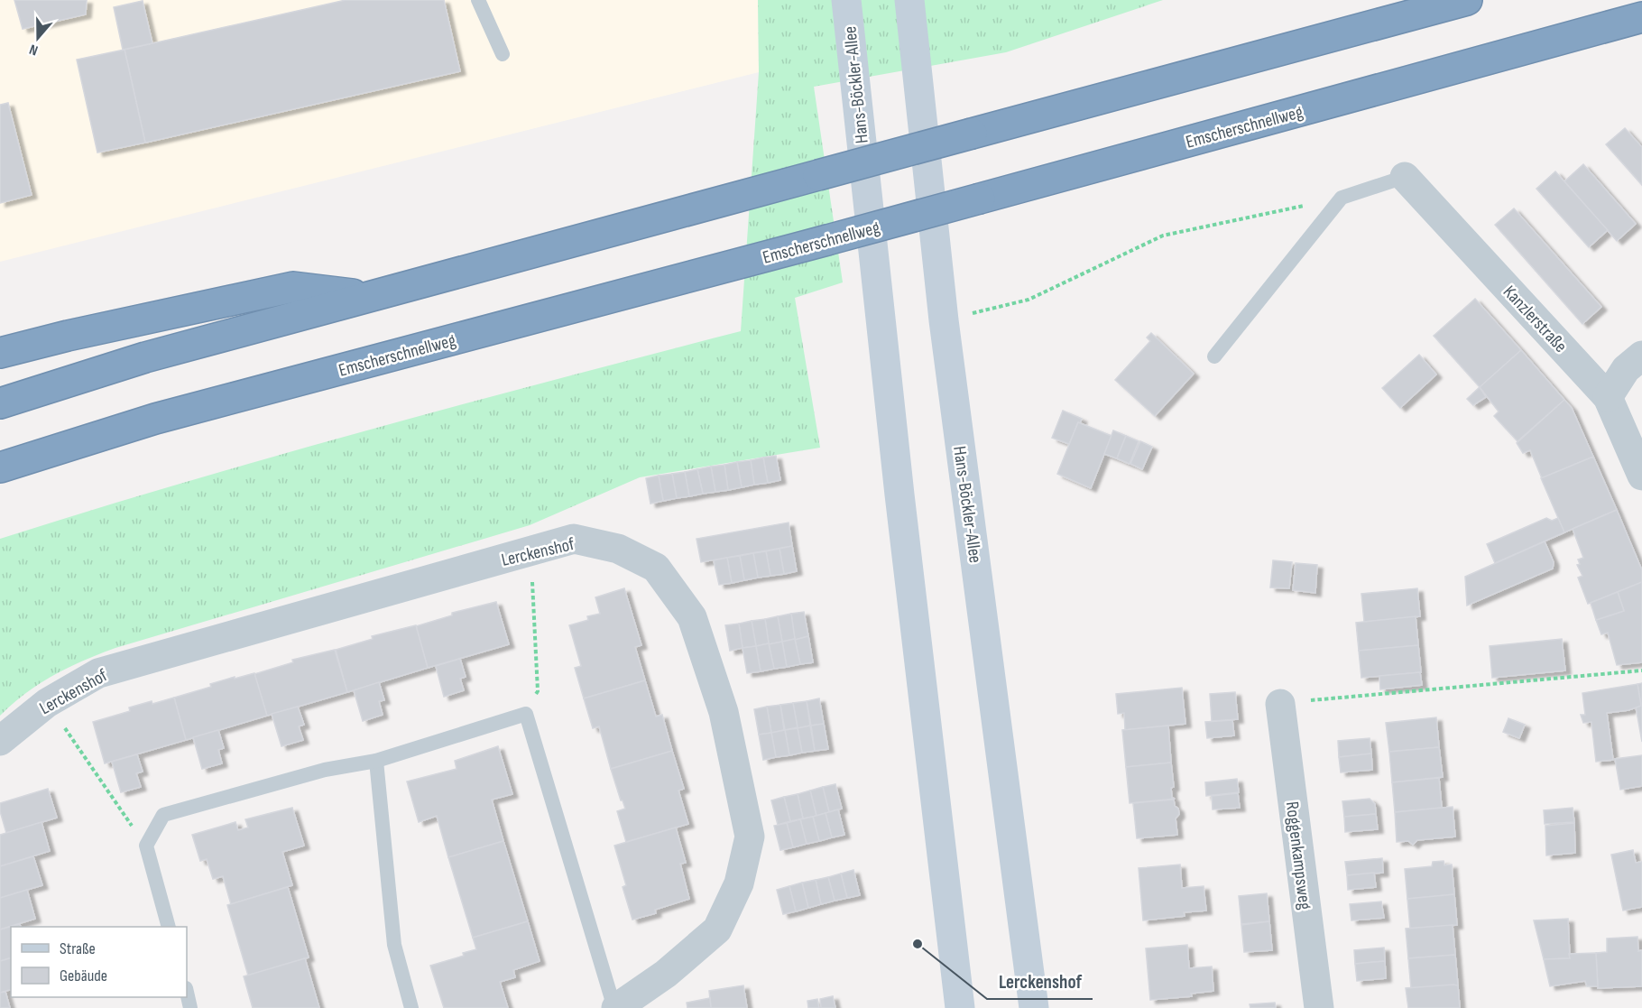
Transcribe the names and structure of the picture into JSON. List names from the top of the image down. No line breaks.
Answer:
{"streets":{"highway":["Emscherschnellweg"],"street":["Hans-Böckler-Allee","Kanzlerstraße","Lerckenshof","Roggenkampsweg"]},"places":["Lerckenshof"],"legend":["Straße","Gebäude"],"north":"bottom"}
